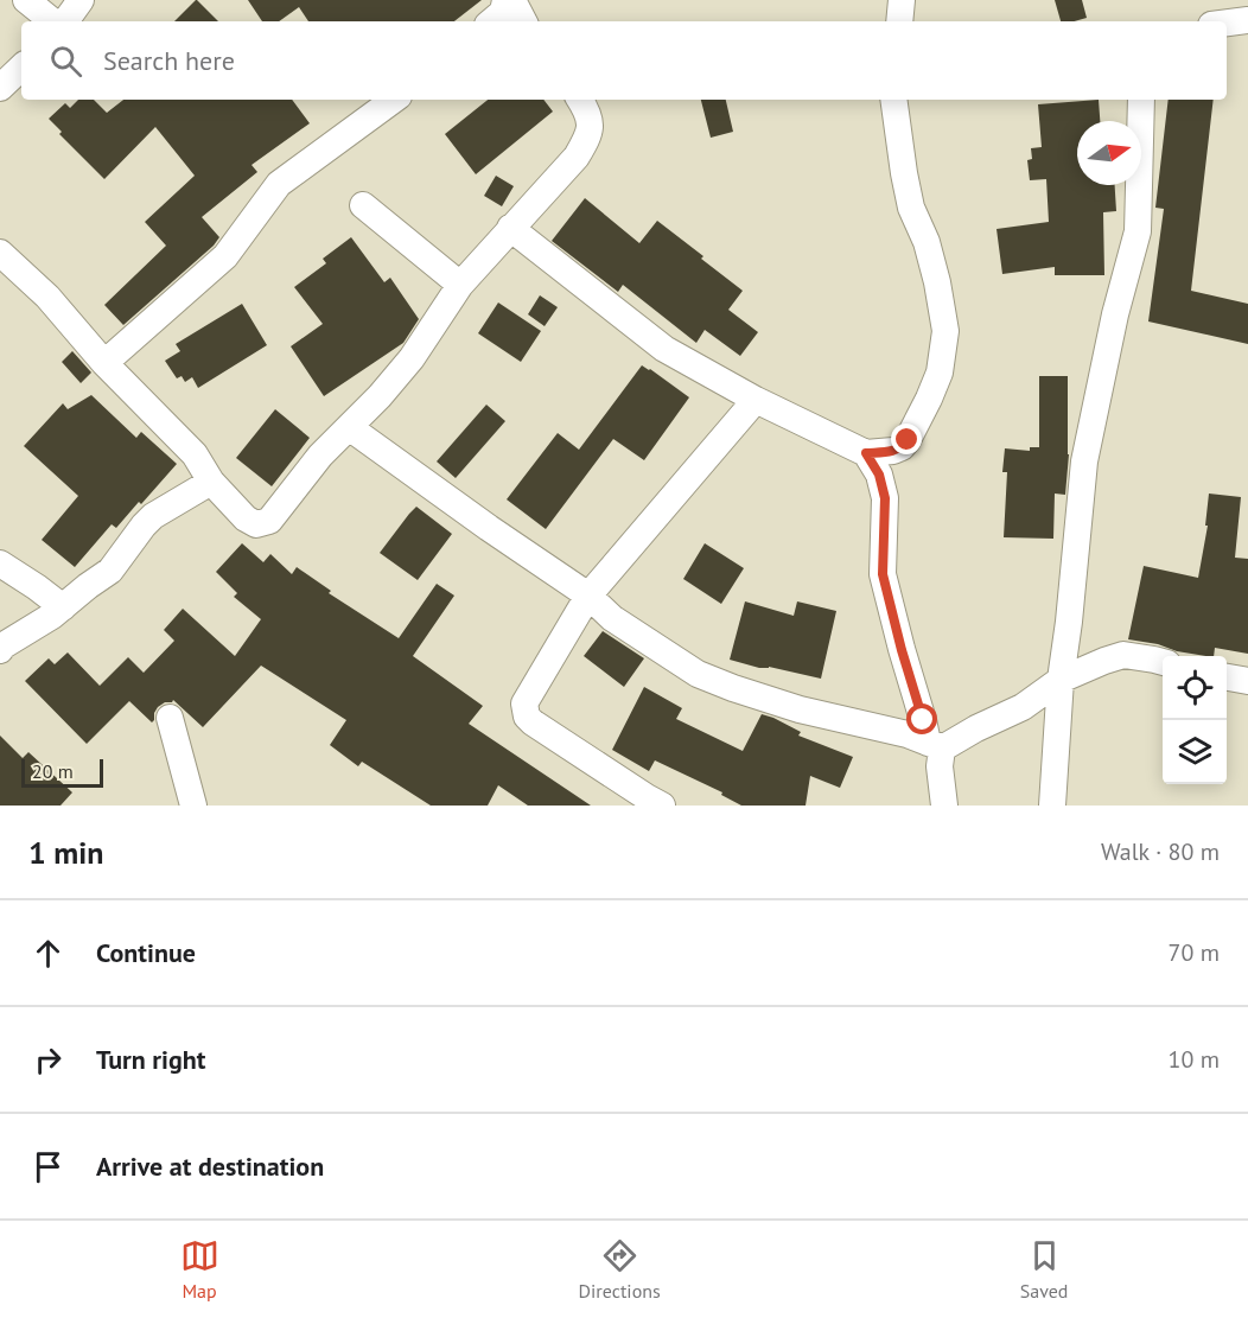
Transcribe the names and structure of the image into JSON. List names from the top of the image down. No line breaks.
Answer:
{"scale_bar":"20 m","north":"right","page":{"search":"Search here","scale":"20 m","heading":["1 min","Walk · 80 m"],"list":[["Continue","70 m"],["Turn right","10 m"],"Arrive at destination"],"nav":["Map","Directions","Saved"]}}
